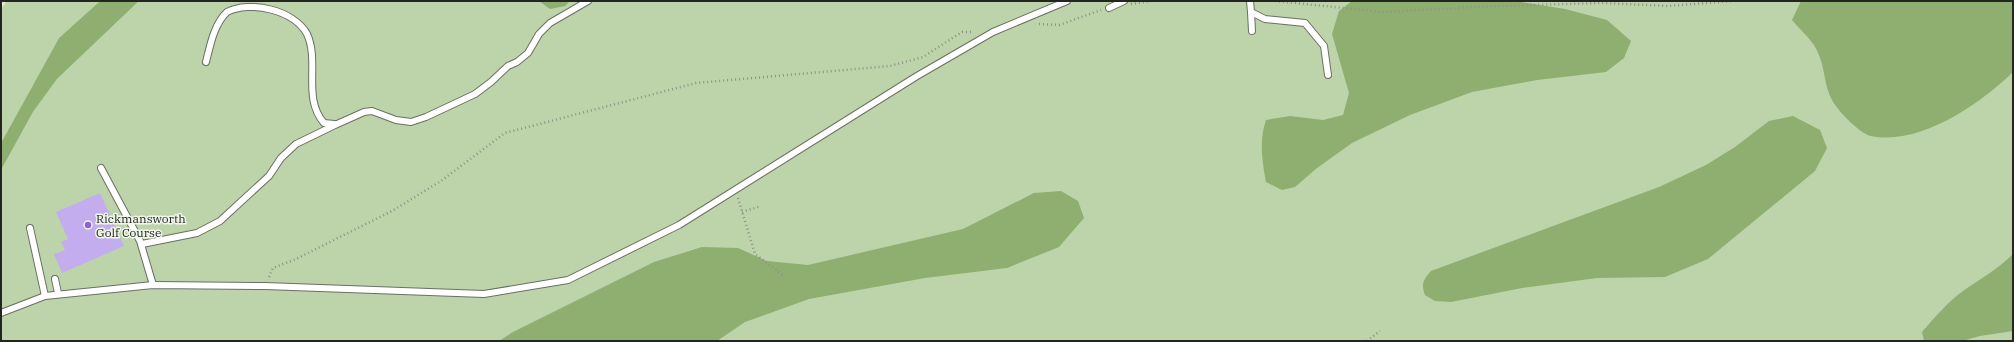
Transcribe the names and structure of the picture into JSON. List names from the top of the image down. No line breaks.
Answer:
{"places":["Rickmansworth Golf Course"]}
